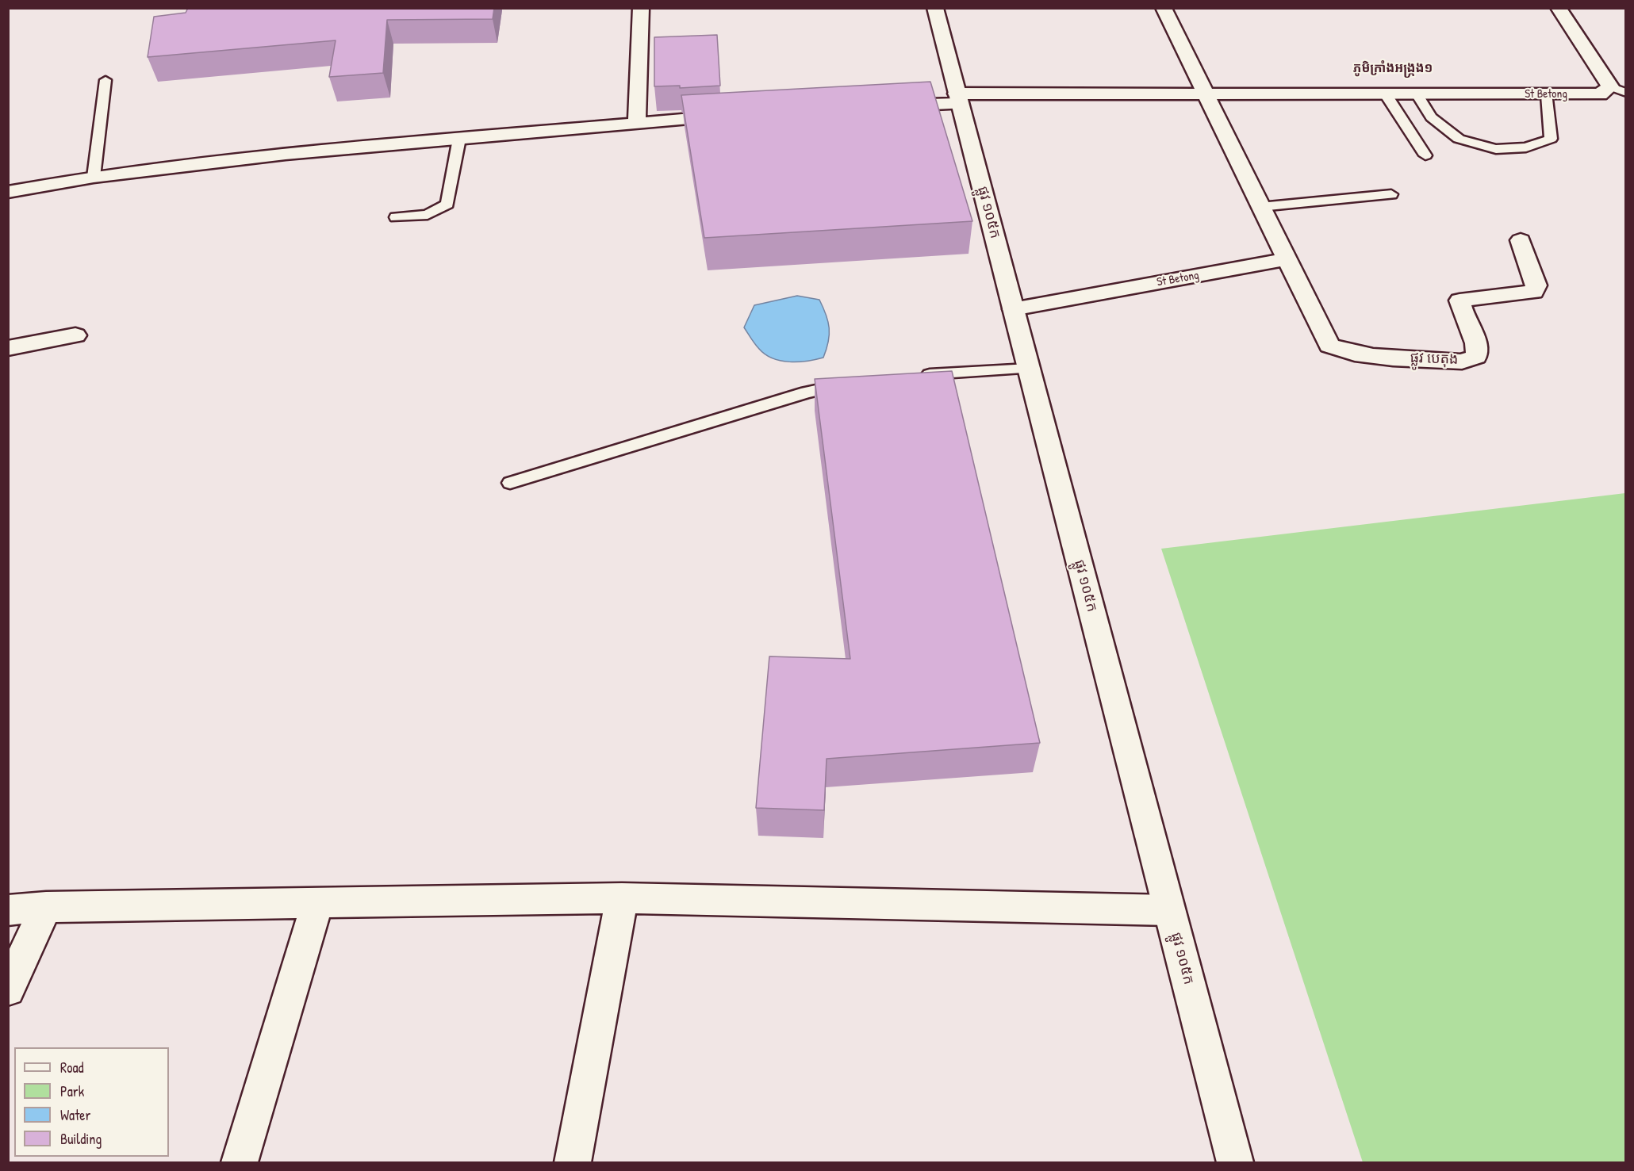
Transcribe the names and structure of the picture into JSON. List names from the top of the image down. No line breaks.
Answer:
{"streets":{"street":["St Betong","ផ្លូវ ១០៥ក","ផ្លូវ បេតុង"]},"crossings":[["St Betong","ផ្លូវ ១០៥ក"],["St Betong","ផ្លូវ បេតុង"]],"districts":["ភូមិក្រាំងអង្រ្កង១"],"legend":["Road","Park","Water","Building"]}
